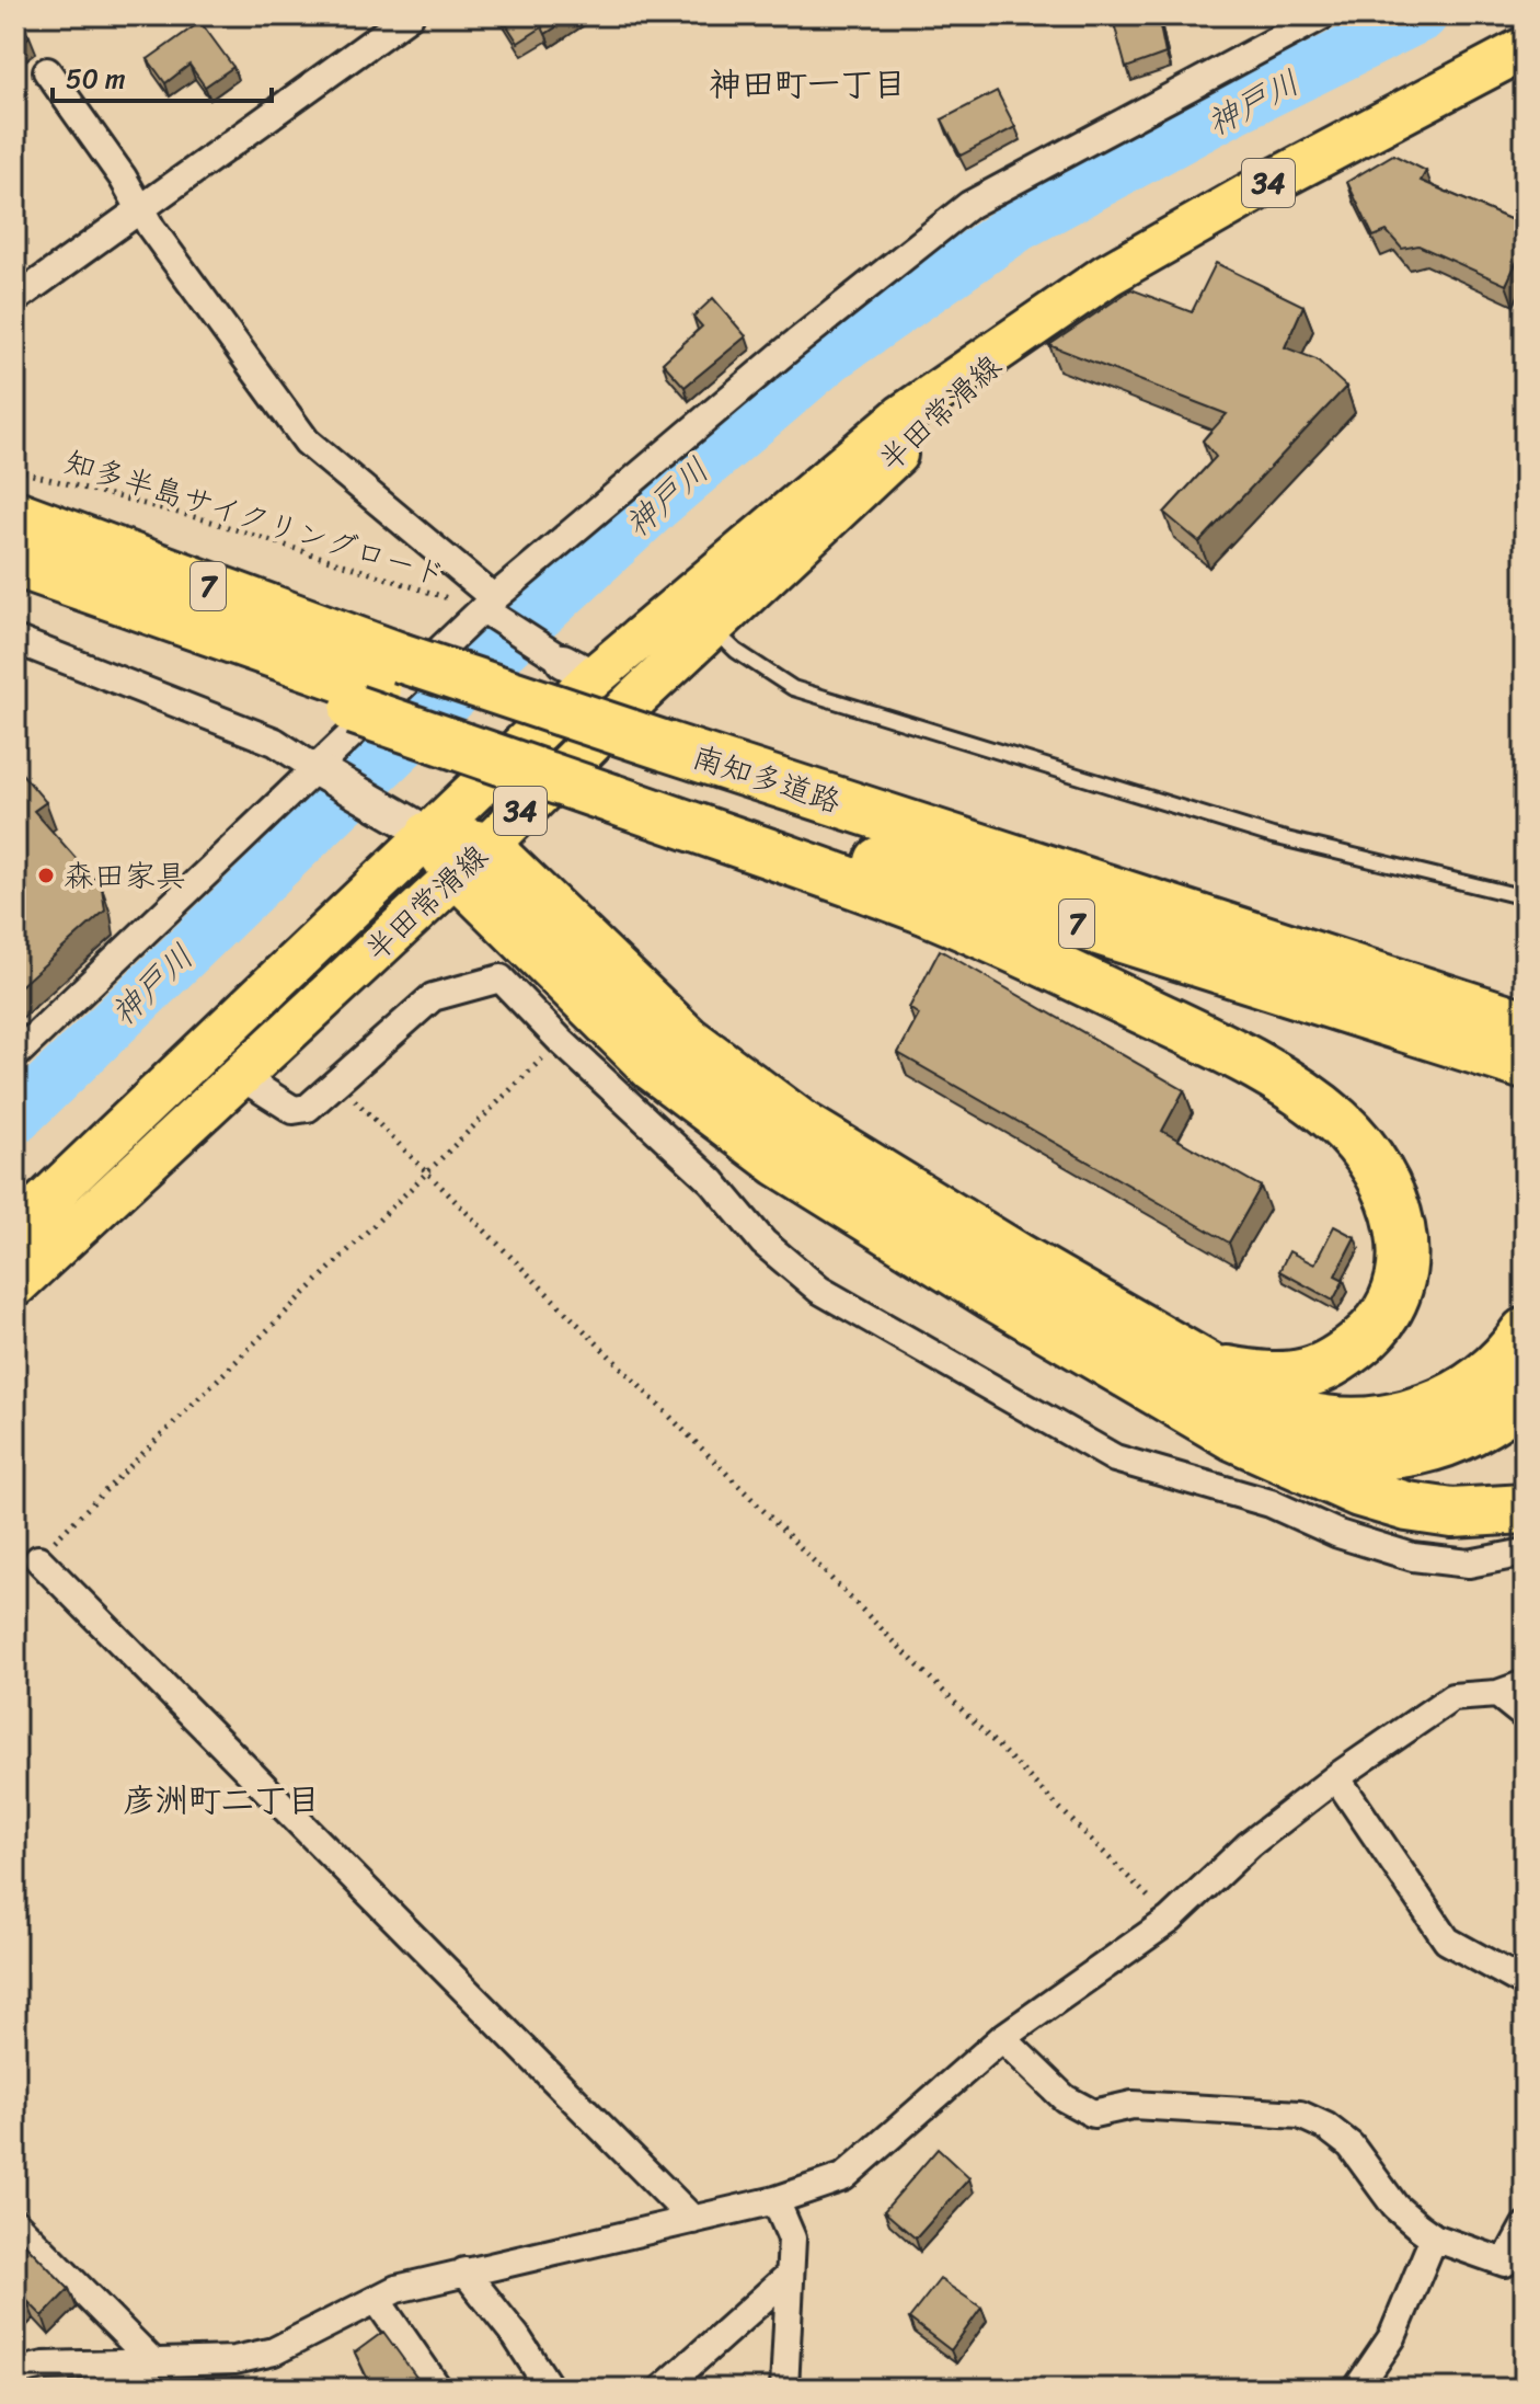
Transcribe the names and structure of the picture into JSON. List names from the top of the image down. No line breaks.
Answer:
{"streets":{"highway":["7","南知多道路"],"main road":["34","半田常滑線"],"path":["知多半島サイクリングロード"]},"districts":["神田町一丁目","彦洲町二丁目"],"water":["神戸川"],"places":["森田家具"],"scale_bar":"50 m"}
